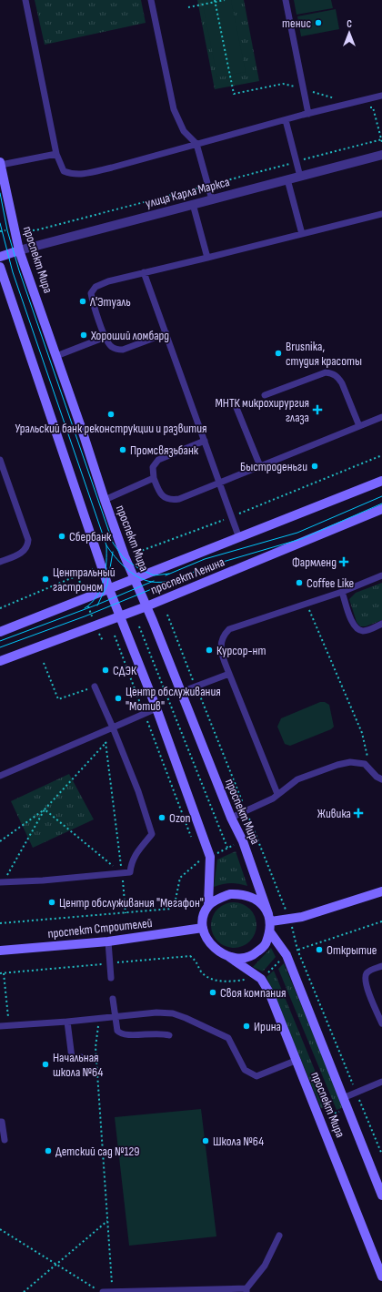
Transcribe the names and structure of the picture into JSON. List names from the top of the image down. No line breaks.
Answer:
{"streets":{"main road":["улица Карла Маркса","проспект Мира","проспект Ленина","проспект Строителей"]},"crossings":[["улица Карла Маркса","проспект Мира"],["проспект Мира","проспект Ленина"],["проспект Мира","проспект Строителей"]],"places":{"other":["тенис","Л'Этуаль","Хороший ломбард","Brusnika, студия красоты","Уральский банк реконструкции и развития","Промсвязьбанк","Быстроденьги","Сбербанк","Центральный гастроном","Coffee Like","Курсор-нт","СДЭК","Центр обслуживания \"Мотив\"","Ozon","Центр обслуживания \"Мегафон\"","Открытие","Своя компания","Ирина","Начальная школа №64","Школа №64","Детский сад №129"],"health":["МНТК микрохирургия глаза","Фармленд","Живика"]},"north":"top"}
